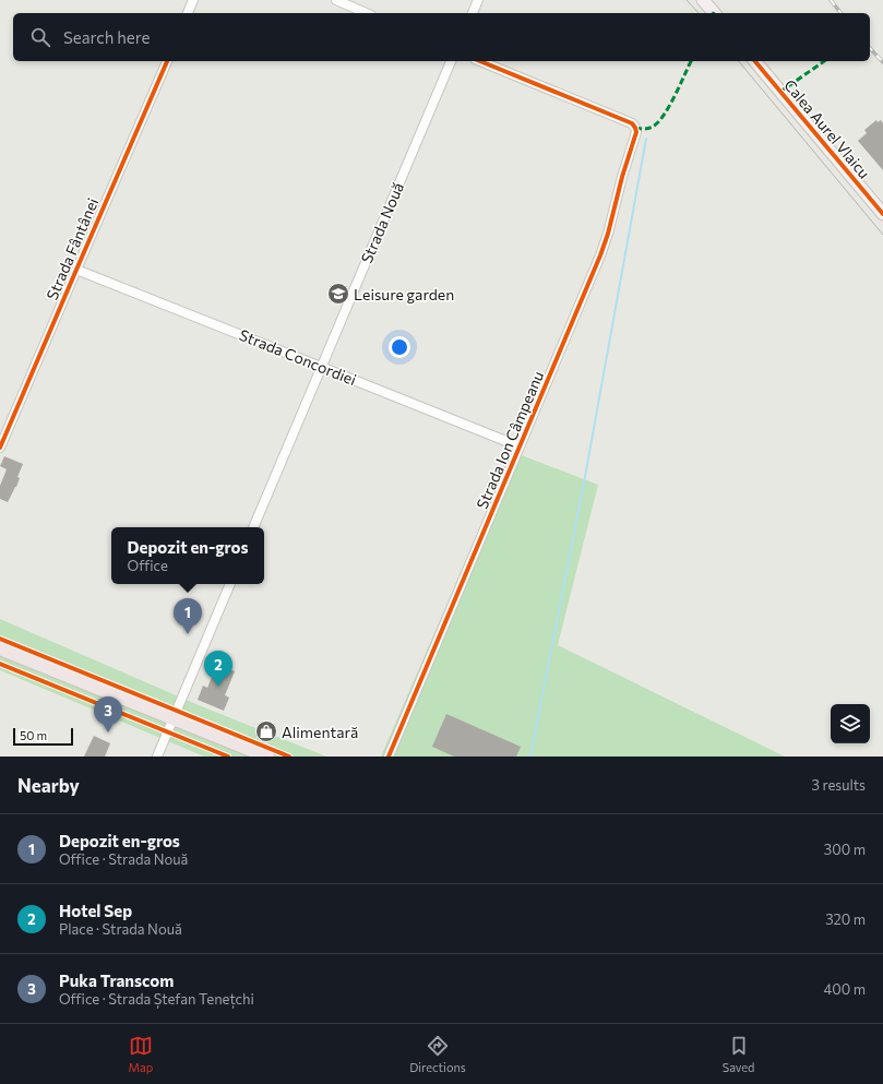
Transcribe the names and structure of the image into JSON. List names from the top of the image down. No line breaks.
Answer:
{"streets":{"main road":["Calea Aurel Vlaicu"],"street":["Strada Nouă","Strada Fântânei","Strada Concordiei","Strada Ion Câmpeanu"]},"crossings":[["Strada Nouă","Strada Concordiei"],["Strada Fântânei","Strada Concordiei"],["Strada Concordiei","Strada Ion Câmpeanu"]],"places":{"school or university":["Leisure garden"],"shop":["Alimentară"]},"scale_bar":"50 m","page":{"search":"Search here","popup":["Depozit en-gros","Office"],"pins":["1","2","3"],"scale":"50 m","heading":["Nearby","3 results"],"list":[{"mark":"1","name":"Depozit en-gros","note":"Office · Strada Nouă","value":"300 m"},{"mark":"2","name":"Hotel Sep","note":"Place · Strada Nouă","value":"320 m"},{"mark":"3","name":"Puka Transcom","note":"Office · Strada Ștefan Tenețchi","value":"400 m"}],"nav":["Map","Directions","Saved"]}}
